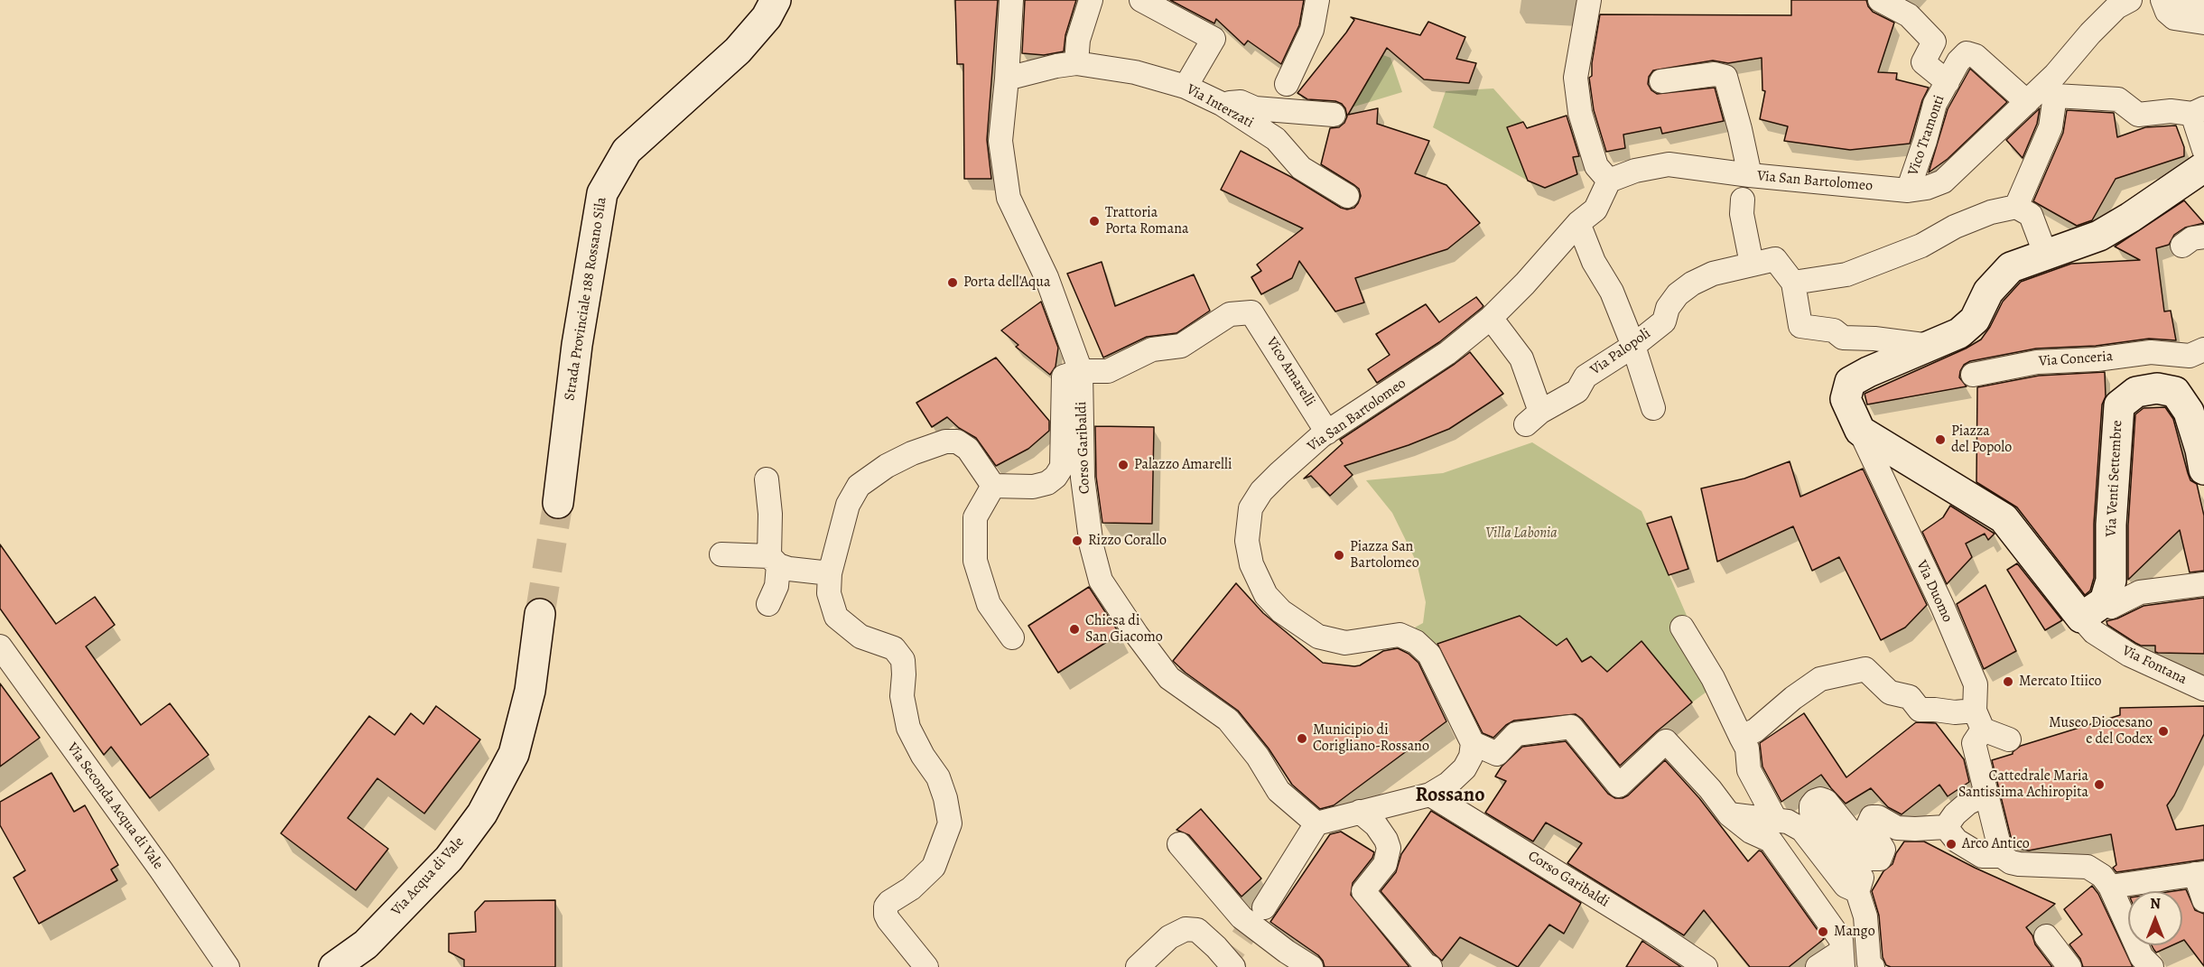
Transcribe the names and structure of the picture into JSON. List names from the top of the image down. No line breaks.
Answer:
{"streets":{"main road":["Strada Provinciale 188 Rossano Sila","Via Venti Settembre","Via Acqua di Vale"],"street":["Via Interzati","Vico Tramonti","Via San Bartolomeo","Via Palopoli","Via Conceria","Vico Amarelli","Corso Garibaldi","Via Duomo","Via Fontana","Via Seconda Acqua di Vale"]},"crossings":[["Via Interzati","Corso Garibaldi"],["Vico Tramonti","Via San Bartolomeo"],["Via San Bartolomeo","Via Palopoli"],["Via San Bartolomeo","Vico Amarelli"],["Vico Amarelli","Corso Garibaldi"]],"districts":["Rossano"],"parks":["Villa Labonia"],"places":["Trattoria Porta Romana","Porta dell'Aqua","Piazza del Popolo","Palazzo Amarelli","Rizzo Corallo","Piazza San Bartolomeo","Chiesa di San Giacomo","Mercato Itiico","Museo Diocesano e del Codex","Municipio di Corigliano-Rossano","Cattedrale Maria Santissima Achiropita","Arco Antico","Mango"],"north":"top"}
